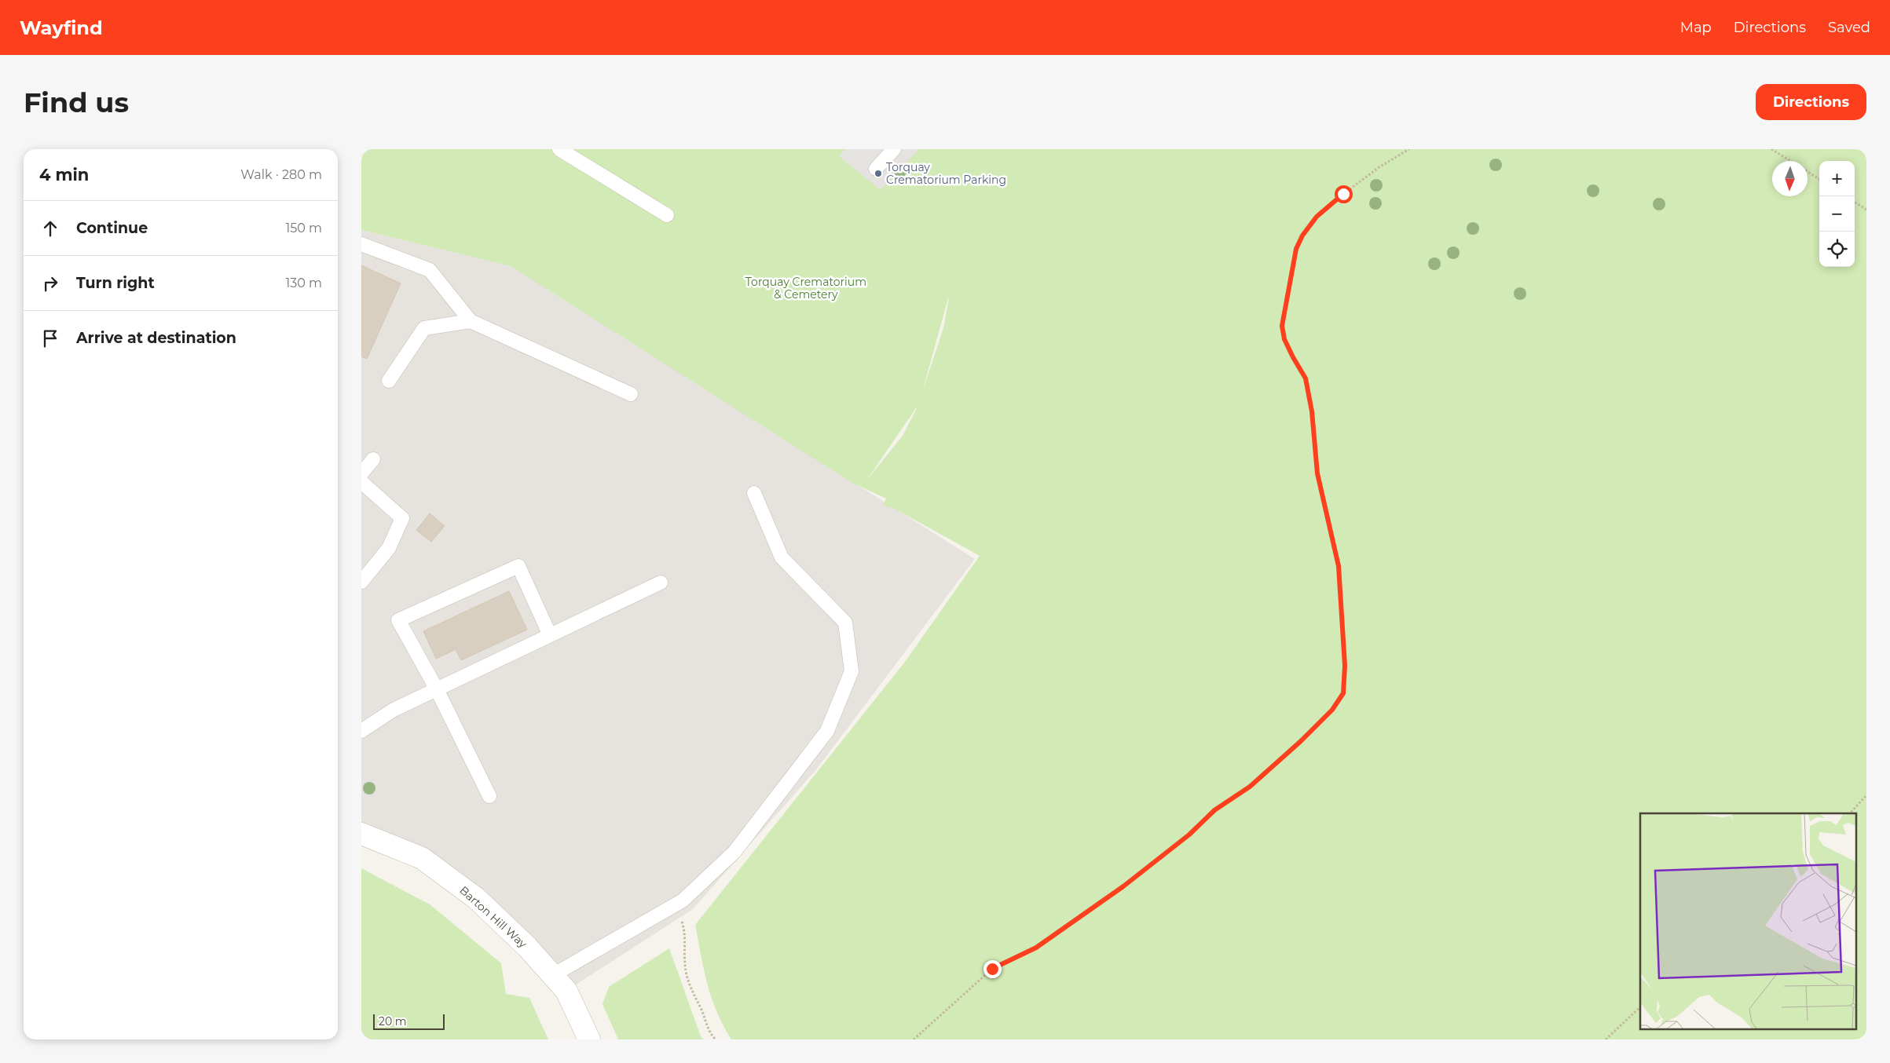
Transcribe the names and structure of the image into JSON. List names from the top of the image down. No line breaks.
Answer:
{"streets":{"street":["Barton Hill Way"]},"parks":["Torquay Crematorium & Cemetery"],"places":["Torquay Crematorium Parking"],"scale_bar":"20 m","north":"bottom","page":{"header":"Wayfind","nav":["Map","Directions","Saved"],"buttons":"Directions","title":"Find us","heading":["4 min","Walk · 280 m"],"map_buttons":["+","−"],"list":[["Continue","150 m"],["Turn right","130 m"],"Arrive at destination"],"scale":"20 m"}}
